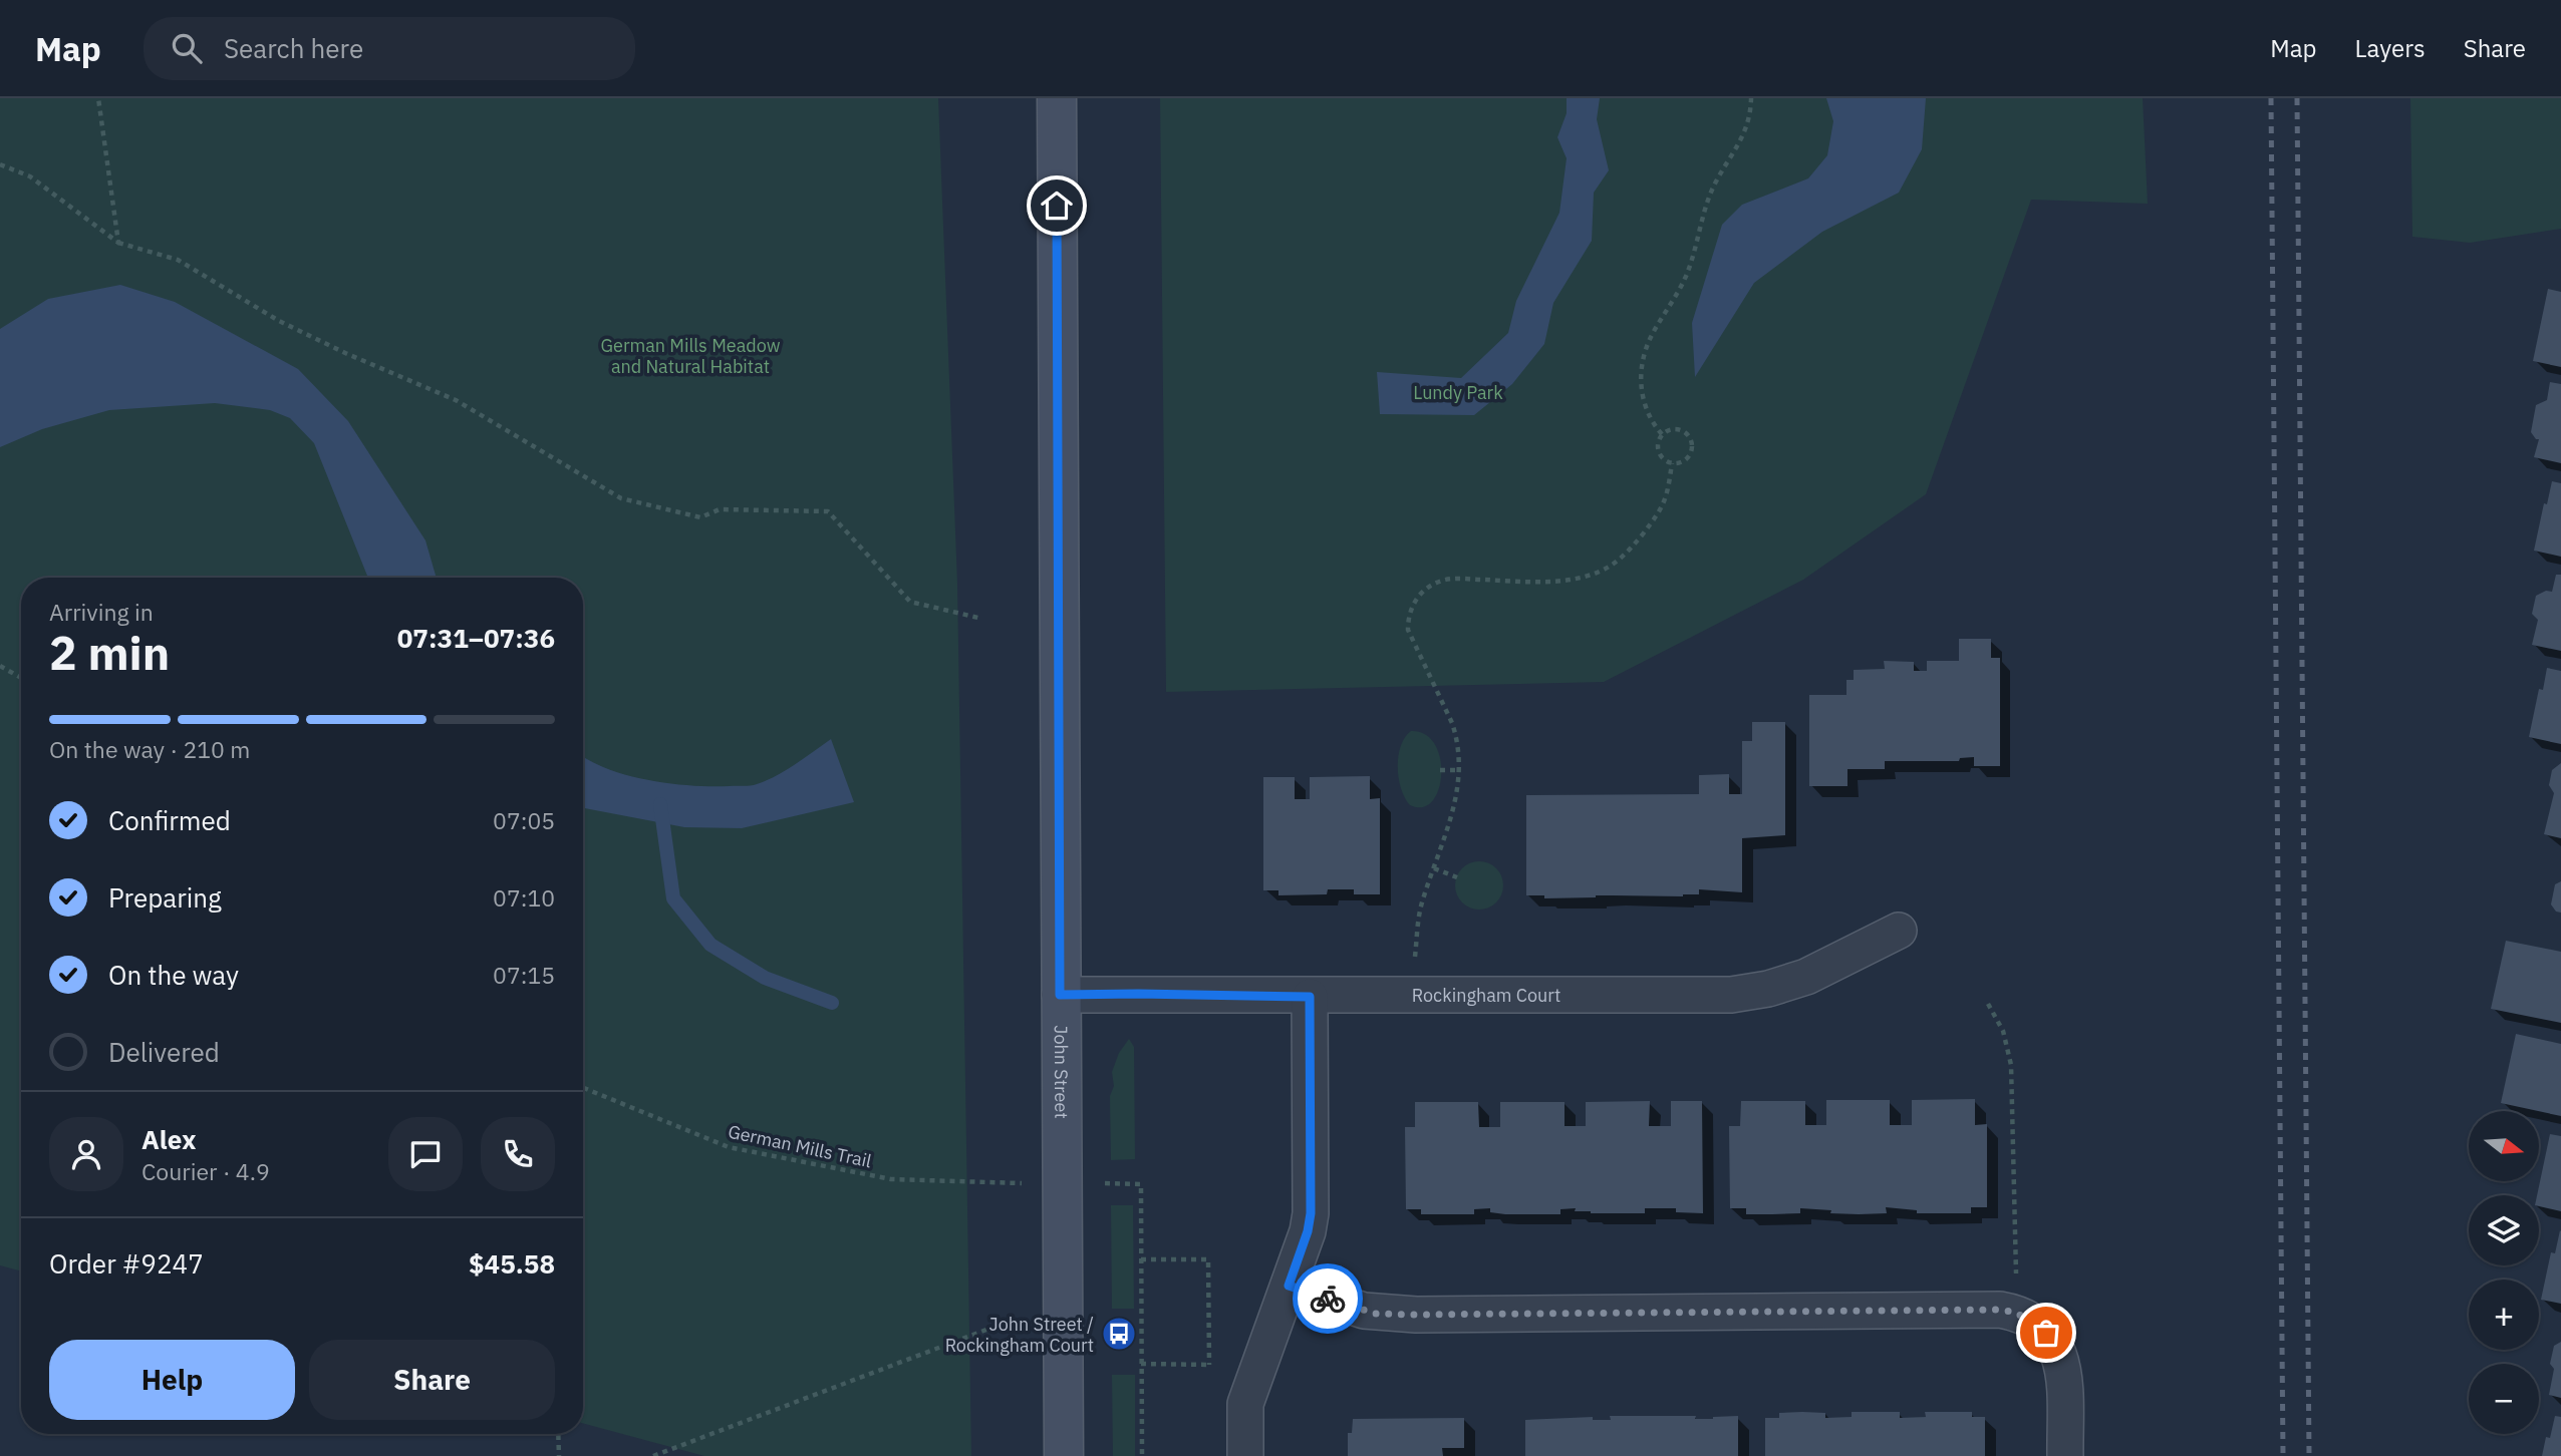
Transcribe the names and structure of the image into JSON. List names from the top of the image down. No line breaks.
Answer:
{"streets":{"main road":["John Street"],"street":["Rockingham Court"],"path":["German Mills Trail"]},"crossings":[["Rockingham Court","John Street"]],"parks":["German Mills Meadow and Natural Habitat","Lundy Park"],"places":{"bus stop":["John Street / Rockingham Court"]},"north":"right","page":{"header":"Map","search":"Search here","nav":["Map","Layers","Share"],"heading":["2 min","Arriving in","07:31–07:36"],"panel":["Alex","Courier · 4.9","Order #9247","$45.58"],"bar":"On the way · 210 m","list":[["Confirmed","07:05"],["Preparing","07:10"],["On the way","07:15"],"Delivered"],"map_buttons":["+","−"],"buttons":["Help","Share"]}}
